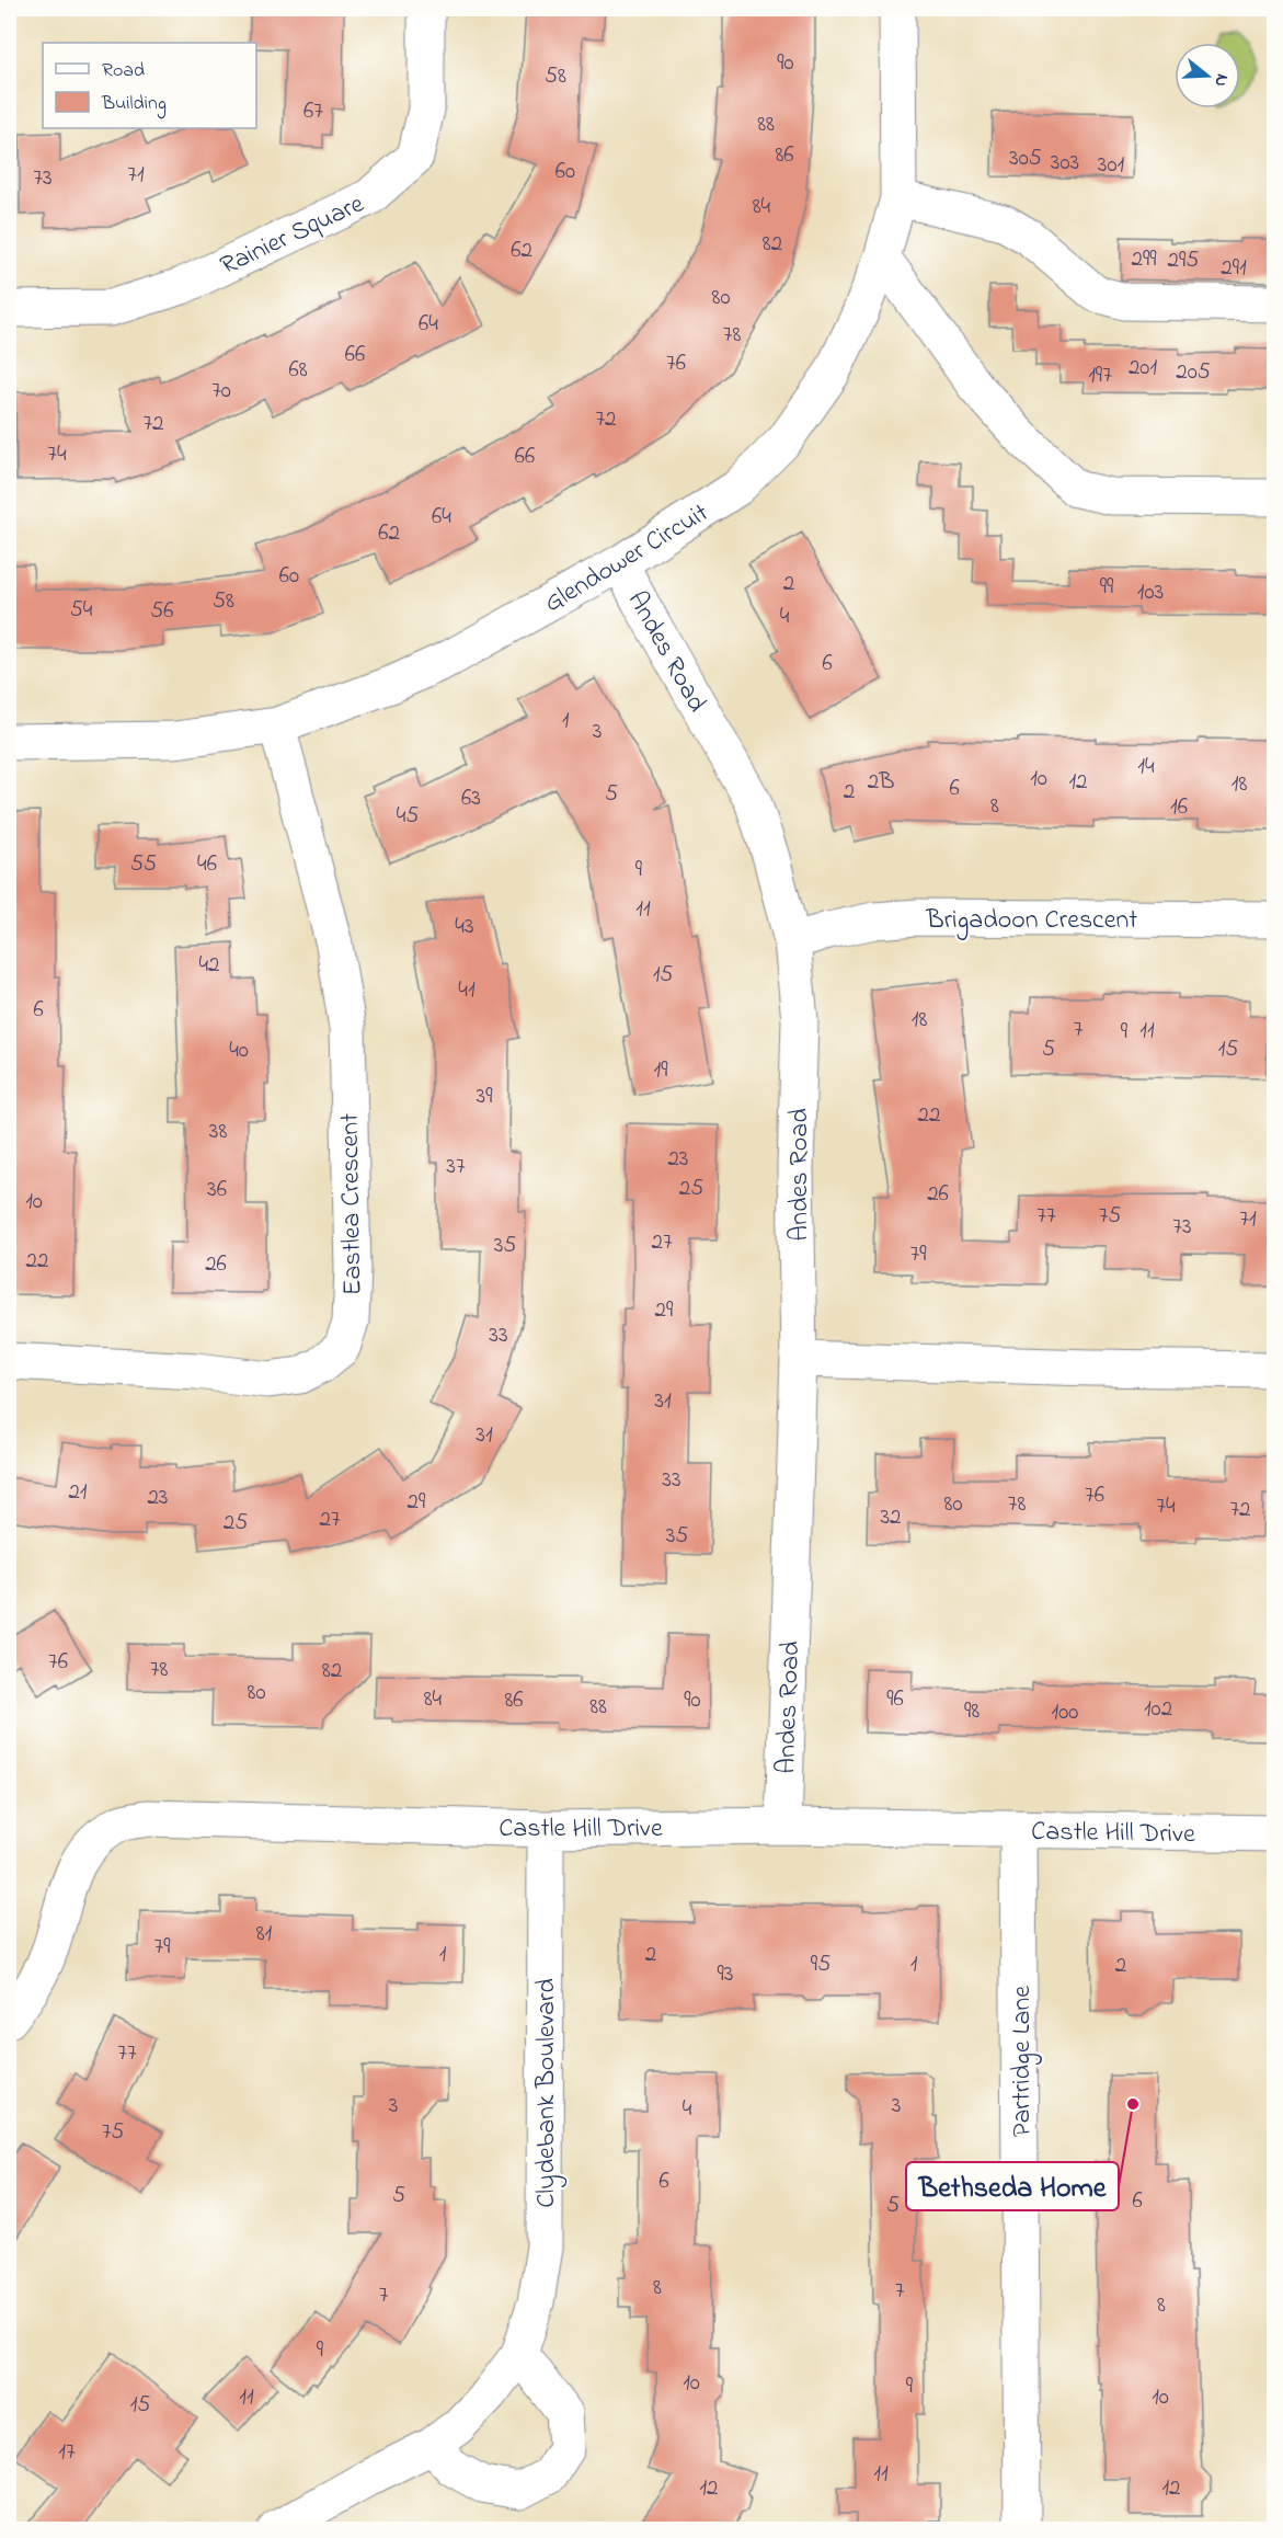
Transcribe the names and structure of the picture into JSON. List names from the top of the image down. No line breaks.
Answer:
{"streets":{"street":["Rainier Square","Glendower Circuit","Andes Road","Brigadoon Crescent","Eastlea Crescent","Castle Hill Drive","Partridge Lane","Clydebank Boulevard"]},"crossings":[["Glendower Circuit","Andes Road"],["Glendower Circuit","Eastlea Crescent"],["Andes Road","Brigadoon Crescent"],["Andes Road","Castle Hill Drive"],["Castle Hill Drive","Partridge Lane"],["Castle Hill Drive","Clydebank Boulevard"]],"places":["Bethseda Home"],"house_numbers":["90","58","67","88","86","305","303","301","60","71","73","84","82","62","299","295","291","80","64","78","66","76","201","68","205","197","70","72","72","74","66","64","62","60","2","99","103","58","54","56","4","6","1","3","14","10","2B","12","18","6","2","5","63","8","16","45","55","46","9","11","43","42","15","41","6","18","7","11","9","5","15","40","19","39","22","38","23","37","25","36","26","10","77","75","71","73","27","35","79","22","26","29","33","31","31","33","21","76","23","29","80","78","74","72","32","27","25","35","76","78","82","80","84","96","86","90","88","102","98","100","81","79","1","2","95","1","2","93","77","3","3","4","75","6","5","6","5","8","7","7","8","9","10","9","11","10","15","17","11","12","12"],"legend":["Road","Building"],"north":"right"}
